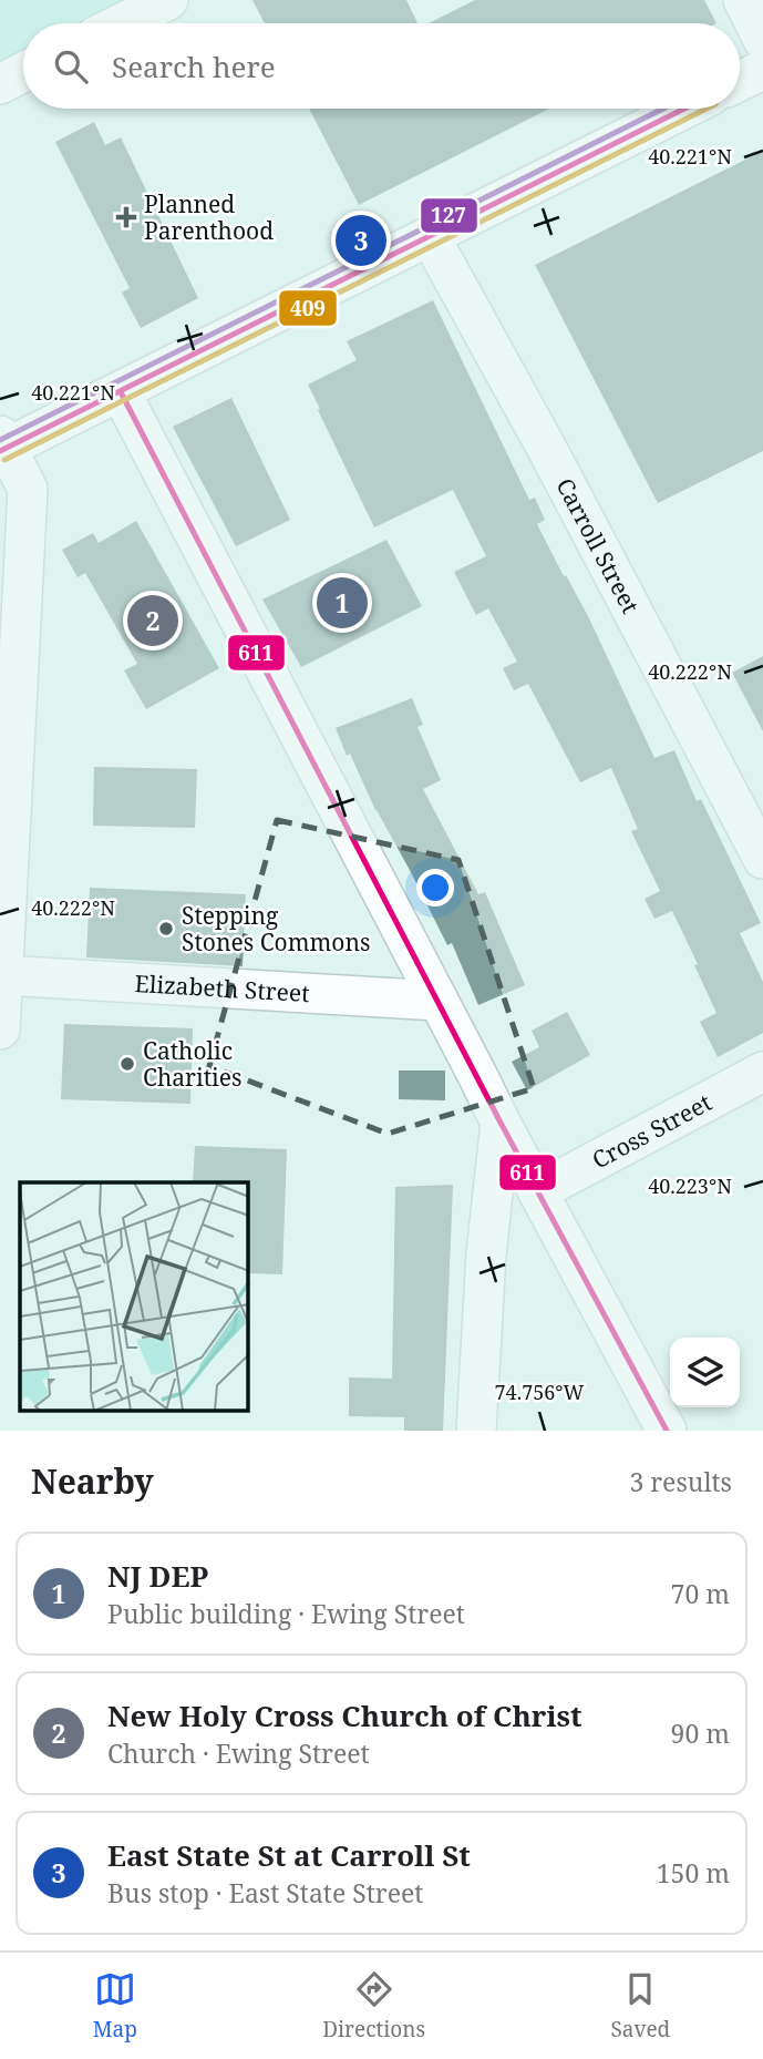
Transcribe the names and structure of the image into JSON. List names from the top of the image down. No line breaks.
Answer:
{"streets":{"street":["Carroll Street","Elizabeth Street","Cross Street"]},"places":{"health":["Planned Parenthood"],"other":["Stepping Stones Commons","Catholic Charities"]},"lines":["transit line 611","transit line 409","transit line 127"],"page":{"search":"Search here","pins":["3","1","2"],"heading":["Nearby","3 results"],"list":[{"mark":"1","name":"NJ DEP","note":"Public building · Ewing Street","value":"70 m"},{"mark":"2","name":"New Holy Cross Church of Christ","note":"Church · Ewing Street","value":"90 m"},{"mark":"3","name":"East State St at Carroll St","note":"Bus stop · East State Street","value":"150 m"}],"nav":["Map","Directions","Saved"]},"coordinates":["40.221°N","40.222°N","40.223°N","74.756°W"]}
